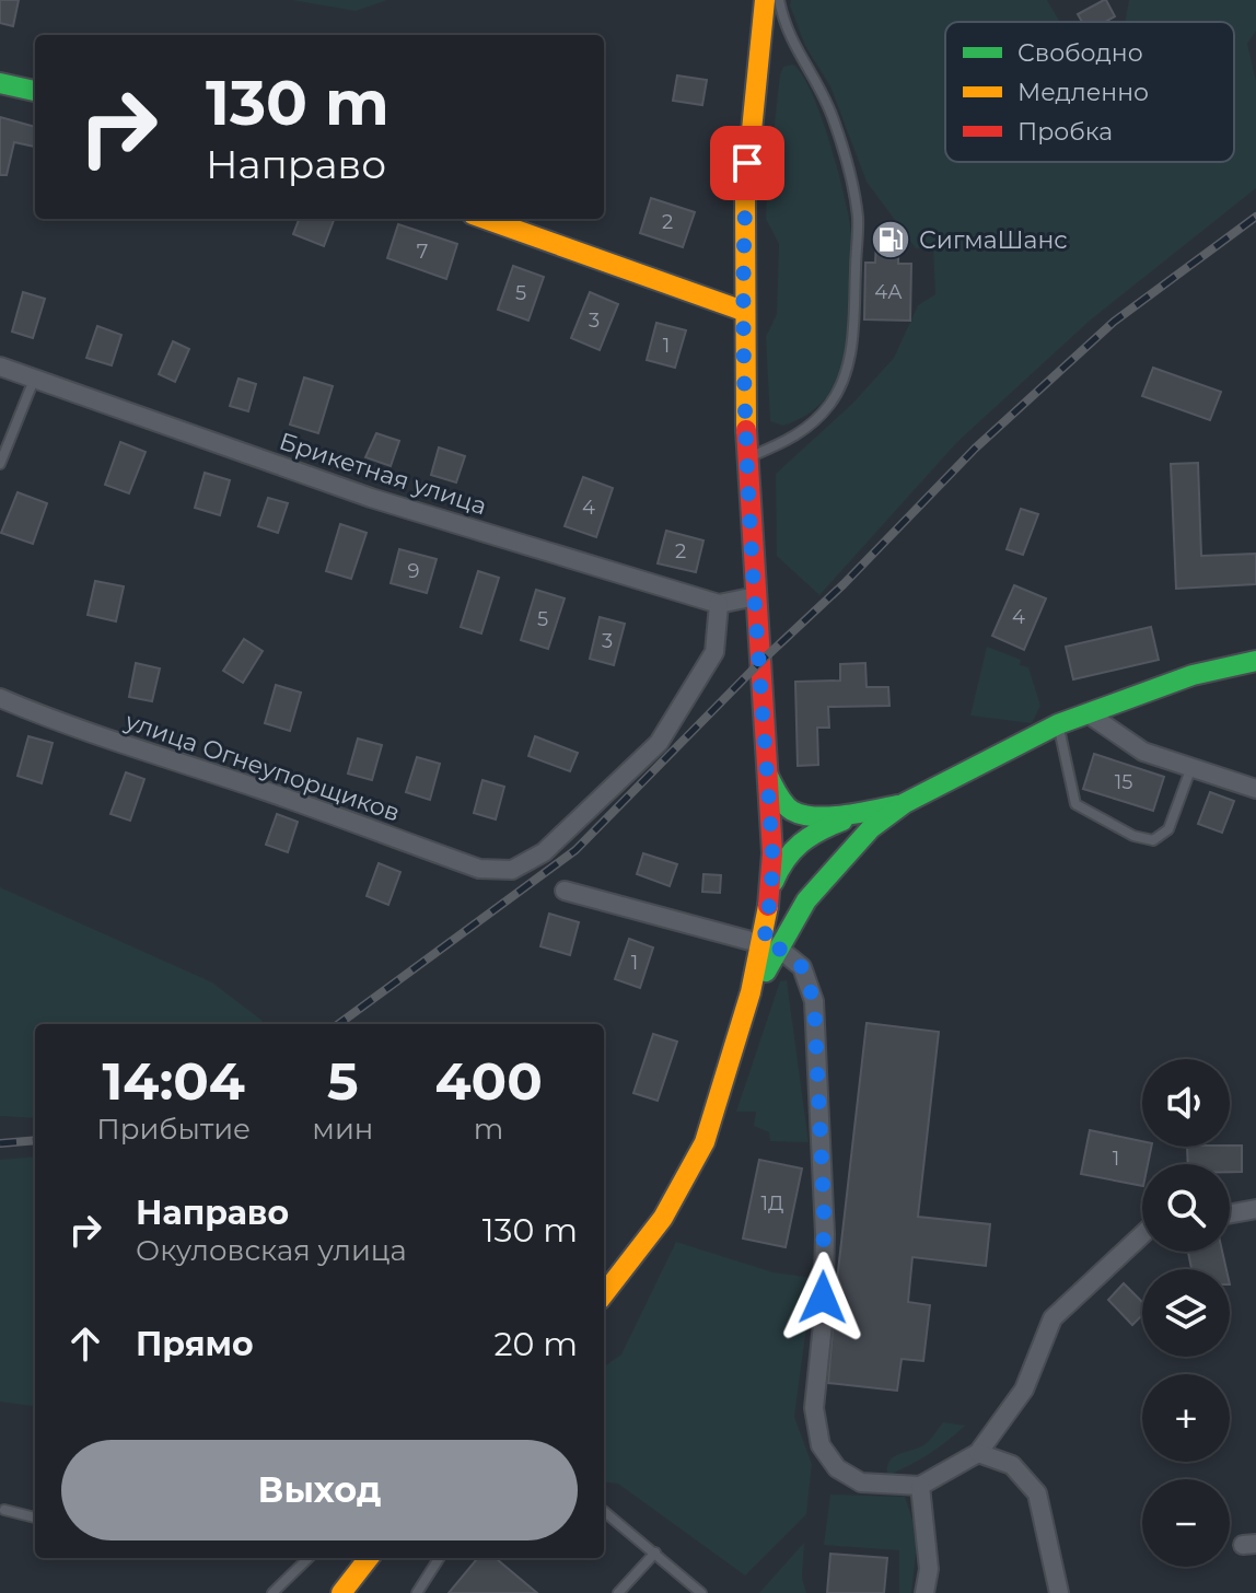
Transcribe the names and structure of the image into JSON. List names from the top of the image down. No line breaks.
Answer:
{"streets":{"street":["Брикетная улица","улица Огнеупорщиков"]},"crossings":[["Брикетная улица","улица Огнеупорщиков"]],"places":{"fuel station":["СигмаШанс"]},"house_numbers":["2","7","4А","5","3","1","4","2","9","4","5","3","15","1","1","1Д"],"legend":["Свободно","Медленно","Пробка"],"page":{"turn":["130 m","Направо"],"eta":["14:04","Прибытие","5","мин","400","m"],"map_buttons":["+","−"],"list":[{"name":"Направо","note":"Окуловская улица","value":"130 m"},{"name":"Прямо","value":"20 m"}],"buttons":"Выход"}}
